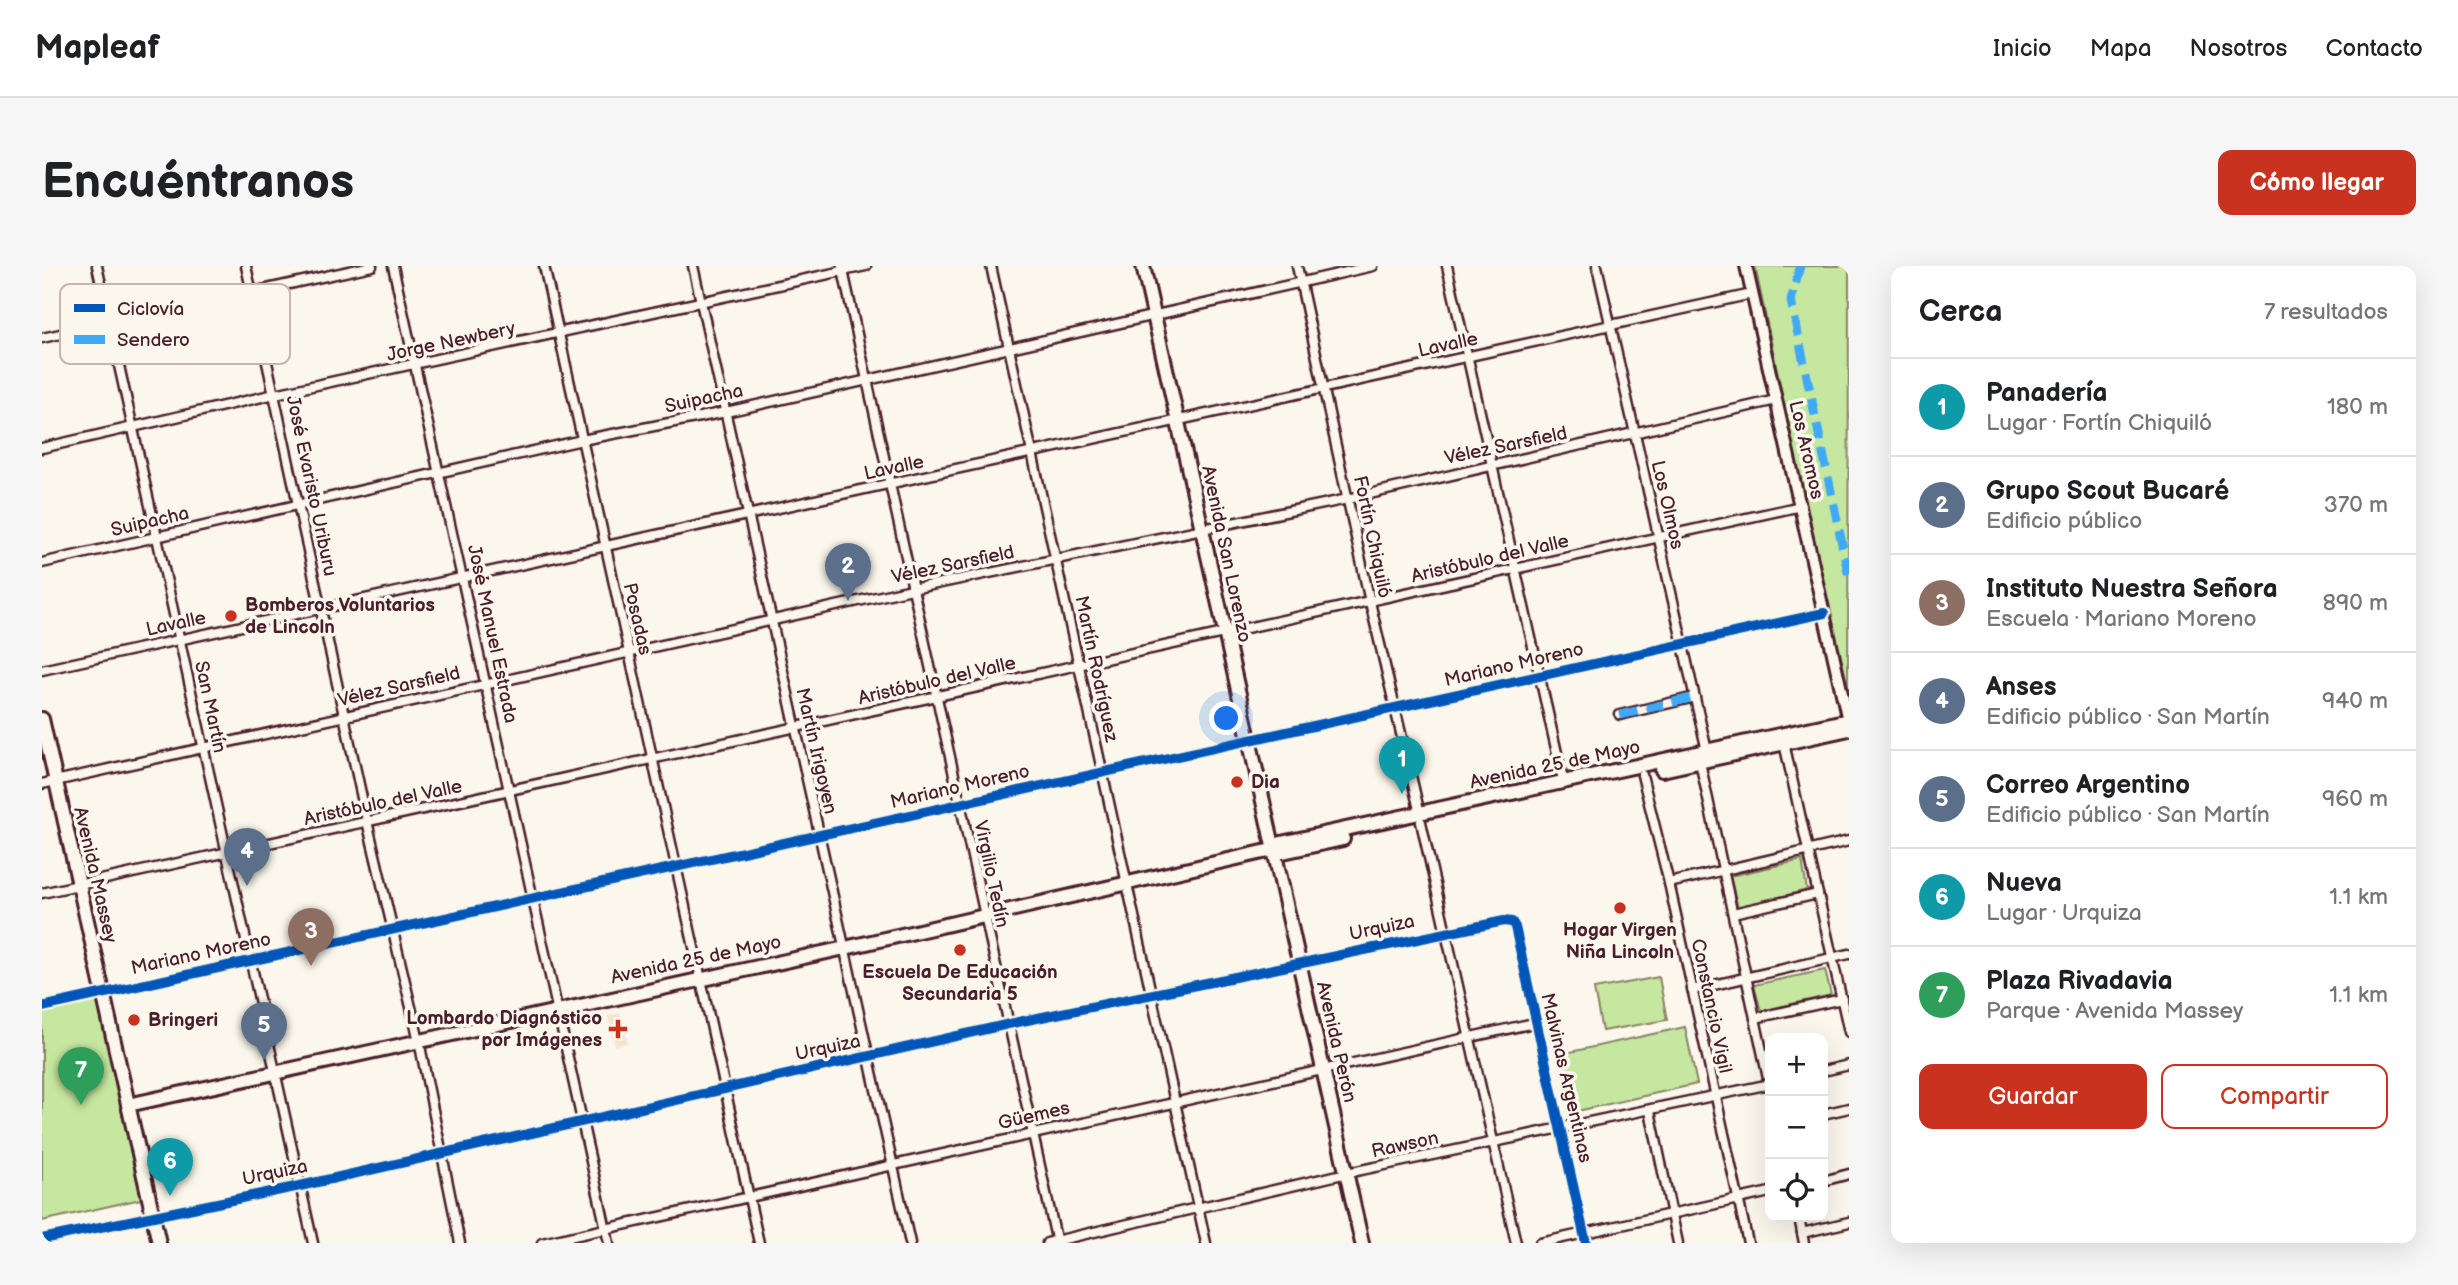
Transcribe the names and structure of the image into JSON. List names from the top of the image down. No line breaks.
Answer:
{"streets":{"main road":["Avenida San Lorenzo","Avenida 25 de Mayo","Avenida Massey","Avenida Perón"],"street":["Jorge Newbery","Lavalle","Suipacha","Vélez Sarsfield","Los Aromos","José Evaristo Uriburu","Los Olmos","Fortín Chiquiló","Aristóbulo del Valle","Posadas","José Manuel Estrada","Mariano Moreno","Martín Rodríguez","San Martín","Martín Irigoyen","Virgilio Tedín","Urquiza","Constancio Vigil","Malvinas Argentinas","Güemes","Rawson"]},"crossings":[["Jorge Newbery","José Evaristo Uriburu"],["Jorge Newbery","Posadas"],["Jorge Newbery","José Manuel Estrada"],["Jorge Newbery","San Martín"],["Jorge Newbery","Martín Irigoyen"],["Jorge Newbery","Virgilio Tedín"],["Lavalle","Los Aromos"],["Lavalle","José Evaristo Uriburu"],["Lavalle","Los Olmos"],["Lavalle","Fortín Chiquiló"],["Lavalle","Avenida San Lorenzo"],["Lavalle","Posadas"],["Lavalle","José Manuel Estrada"],["Lavalle","Martín Rodríguez"],["Lavalle","San Martín"],["Lavalle","Martín Irigoyen"],["Lavalle","Virgilio Tedín"],["Suipacha","José Evaristo Uriburu"],["Suipacha","Fortín Chiquiló"],["Suipacha","Avenida San Lorenzo"],["Suipacha","Posadas"],["Suipacha","José Manuel Estrada"],["Suipacha","Martín Rodríguez"],["Suipacha","San Martín"],["Suipacha","Martín Irigoyen"],["Suipacha","Virgilio Tedín"],["Vélez Sarsfield","Los Aromos"],["Vélez Sarsfield","José Evaristo Uriburu"],["Vélez Sarsfield","Los Olmos"],["Vélez Sarsfield","Fortín Chiquiló"],["Vélez Sarsfield","Avenida San Lorenzo"],["Vélez Sarsfield","Posadas"],["Vélez Sarsfield","José Manuel Estrada"],["Vélez Sarsfield","Martín Rodríguez"],["Vélez Sarsfield","San Martín"],["Vélez Sarsfield","Martín Irigoyen"],["Vélez Sarsfield","Virgilio Tedín"],["Vélez Sarsfield","Avenida Massey"],["Los Aromos","Aristóbulo del Valle"],["Los Aromos","Mariano Moreno"],["Los Aromos","Avenida 25 de Mayo"],["José Evaristo Uriburu","Aristóbulo del Valle"],["José Evaristo Uriburu","Mariano Moreno"],["José Evaristo Uriburu","Avenida 25 de Mayo"],["José Evaristo Uriburu","Urquiza"],["Los Olmos","Aristóbulo del Valle"],["Los Olmos","Mariano Moreno"],["Los Olmos","Avenida 25 de Mayo"],["Fortín Chiquiló","Aristóbulo del Valle"],["Fortín Chiquiló","Mariano Moreno"],["Fortín Chiquiló","Avenida 25 de Mayo"],["Fortín Chiquiló","Urquiza"],["Fortín Chiquiló","Güemes"],["Fortín Chiquiló","Rawson"],["Avenida San Lorenzo","Aristóbulo del Valle"],["Avenida San Lorenzo","Mariano Moreno"],["Avenida San Lorenzo","Avenida 25 de Mayo"],["Avenida San Lorenzo","Avenida Perón"],["Aristóbulo del Valle","Posadas"],["Aristóbulo del Valle","José Manuel Estrada"],["Aristóbulo del Valle","Martín Rodríguez"],["Aristóbulo del Valle","San Martín"],["Aristóbulo del Valle","Martín Irigoyen"],["Aristóbulo del Valle","Virgilio Tedín"],["Aristóbulo del Valle","Avenida Massey"],["Posadas","Mariano Moreno"],["Posadas","Avenida 25 de Mayo"],["Posadas","Urquiza"],["Posadas","Güemes"],["José Manuel Estrada","Mariano Moreno"],["José Manuel Estrada","Avenida 25 de Mayo"],["José Manuel Estrada","Urquiza"],["José Manuel Estrada","Güemes"],["Mariano Moreno","Martín Rodríguez"],["Mariano Moreno","San Martín"],["Mariano Moreno","Martín Irigoyen"],["Mariano Moreno","Virgilio Tedín"],["Mariano Moreno","Avenida Massey"],["Martín Rodríguez","Avenida 25 de Mayo"],["Martín Rodríguez","Urquiza"],["Martín Rodríguez","Güemes"],["Martín Rodríguez","Rawson"],["San Martín","Avenida 25 de Mayo"],["San Martín","Urquiza"],["Martín Irigoyen","Avenida 25 de Mayo"],["Martín Irigoyen","Urquiza"],["Martín Irigoyen","Güemes"],["Avenida 25 de Mayo","Virgilio Tedín"],["Avenida 25 de Mayo","Avenida Massey"],["Avenida 25 de Mayo","Constancio Vigil"],["Avenida 25 de Mayo","Avenida Perón"],["Virgilio Tedín","Urquiza"],["Virgilio Tedín","Güemes"],["Virgilio Tedín","Rawson"],["Avenida Massey","Urquiza"],["Urquiza","Avenida Perón"],["Urquiza","Malvinas Argentinas"],["Constancio Vigil","Rawson"],["Avenida Perón","Güemes"],["Avenida Perón","Rawson"],["Malvinas Argentinas","Güemes"],["Malvinas Argentinas","Rawson"]],"places":{"other":["Bomberos Voluntarios de Lincoln","Dia","Hogar Virgen Niña Lincoln","Escuela De Educación Secundaria 5","Bringeri"],"health":["Lombardo Diagnóstico por Imágenes"]},"legend":["Ciclovía","Sendero"],"page":{"header":"Mapleaf","nav":["Inicio","Mapa","Nosotros","Contacto"],"buttons":["Cómo llegar",["Guardar","Compartir"]],"title":"Encuéntranos","heading":["Cerca","7 resultados"],"list":[{"mark":"1","name":"Panadería","note":"Lugar · Fortín Chiquiló","value":"180 m"},{"mark":"2","name":"Grupo Scout Bucaré","note":"Edificio público","value":"370 m"},{"mark":"3","name":"Instituto Nuestra Señora","note":"Escuela · Mariano Moreno","value":"890 m"},{"mark":"4","name":"Anses","note":"Edificio público · San Martín","value":"940 m"},{"mark":"5","name":"Correo Argentino","note":"Edificio público · San Martín","value":"960 m"},{"mark":"6","name":"Nueva","note":"Lugar · Urquiza","value":"1.1 km"},{"mark":"7","name":"Plaza Rivadavia","note":"Parque · Avenida Massey","value":"1.1 km"}],"pins":["2","1","4","3","5","7","6"],"map_buttons":["+","−"]}}
